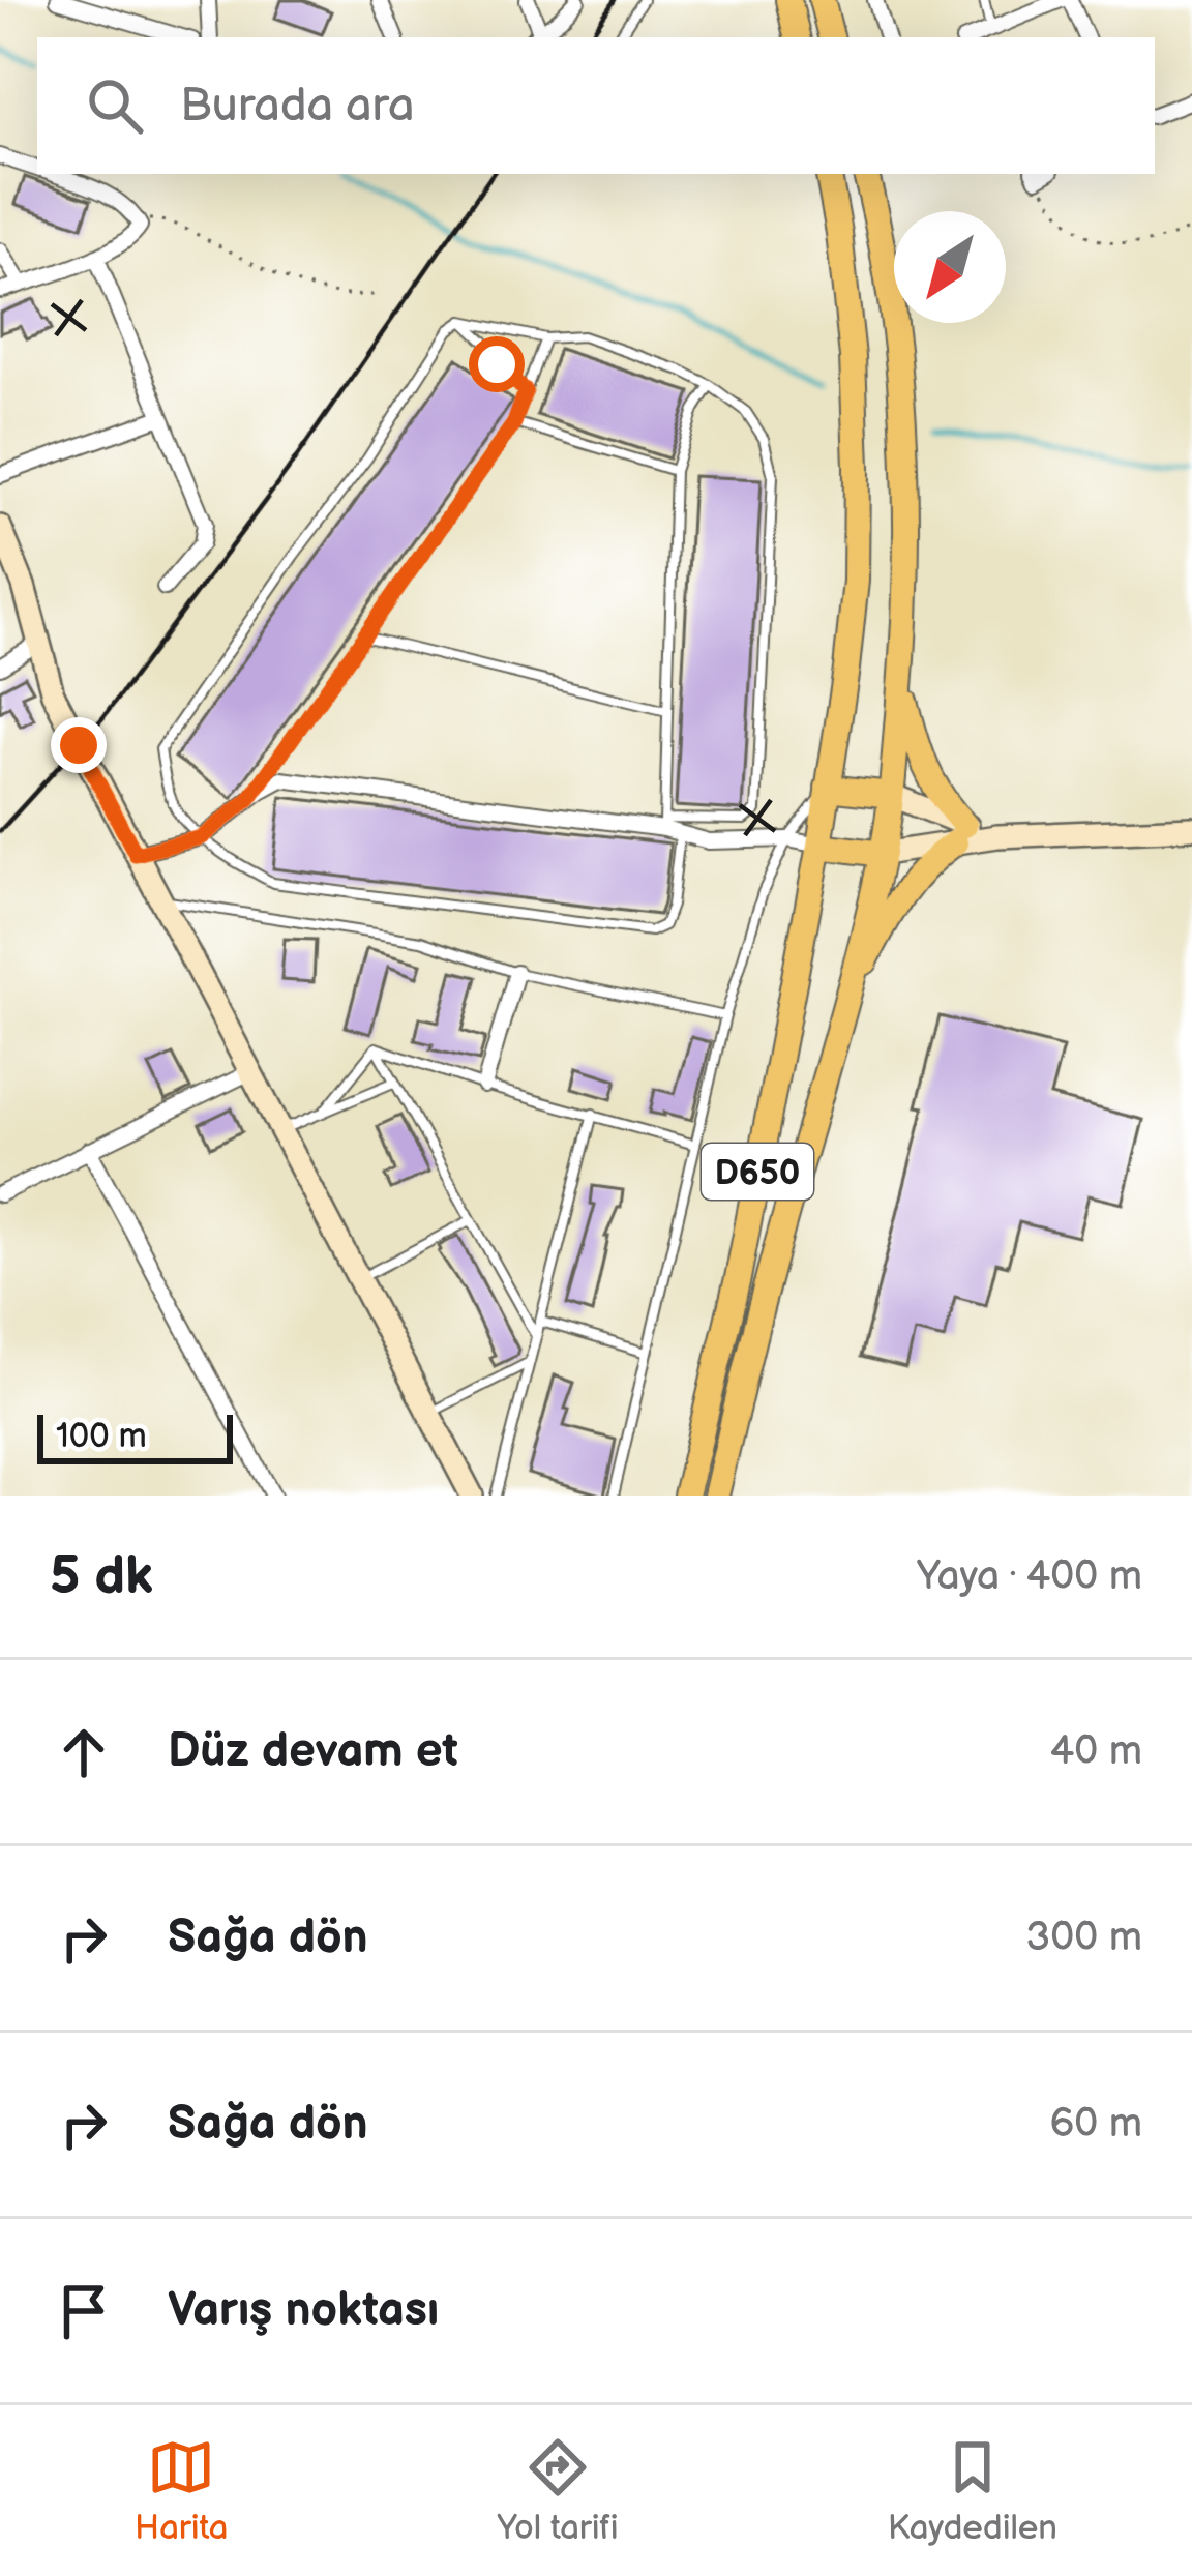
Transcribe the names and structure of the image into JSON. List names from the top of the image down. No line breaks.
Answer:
{"streets":{"highway":["D650"]},"scale_bar":"100 m","north":"bottom left","page":{"search":"Burada ara","scale":"100 m","heading":["5 dk","Yaya · 400 m"],"list":[["Düz devam et","40 m"],["Sağa dön","300 m"],["Sağa dön","60 m"],"Varış noktası"],"nav":["Harita","Yol tarifi","Kaydedilen"]}}
